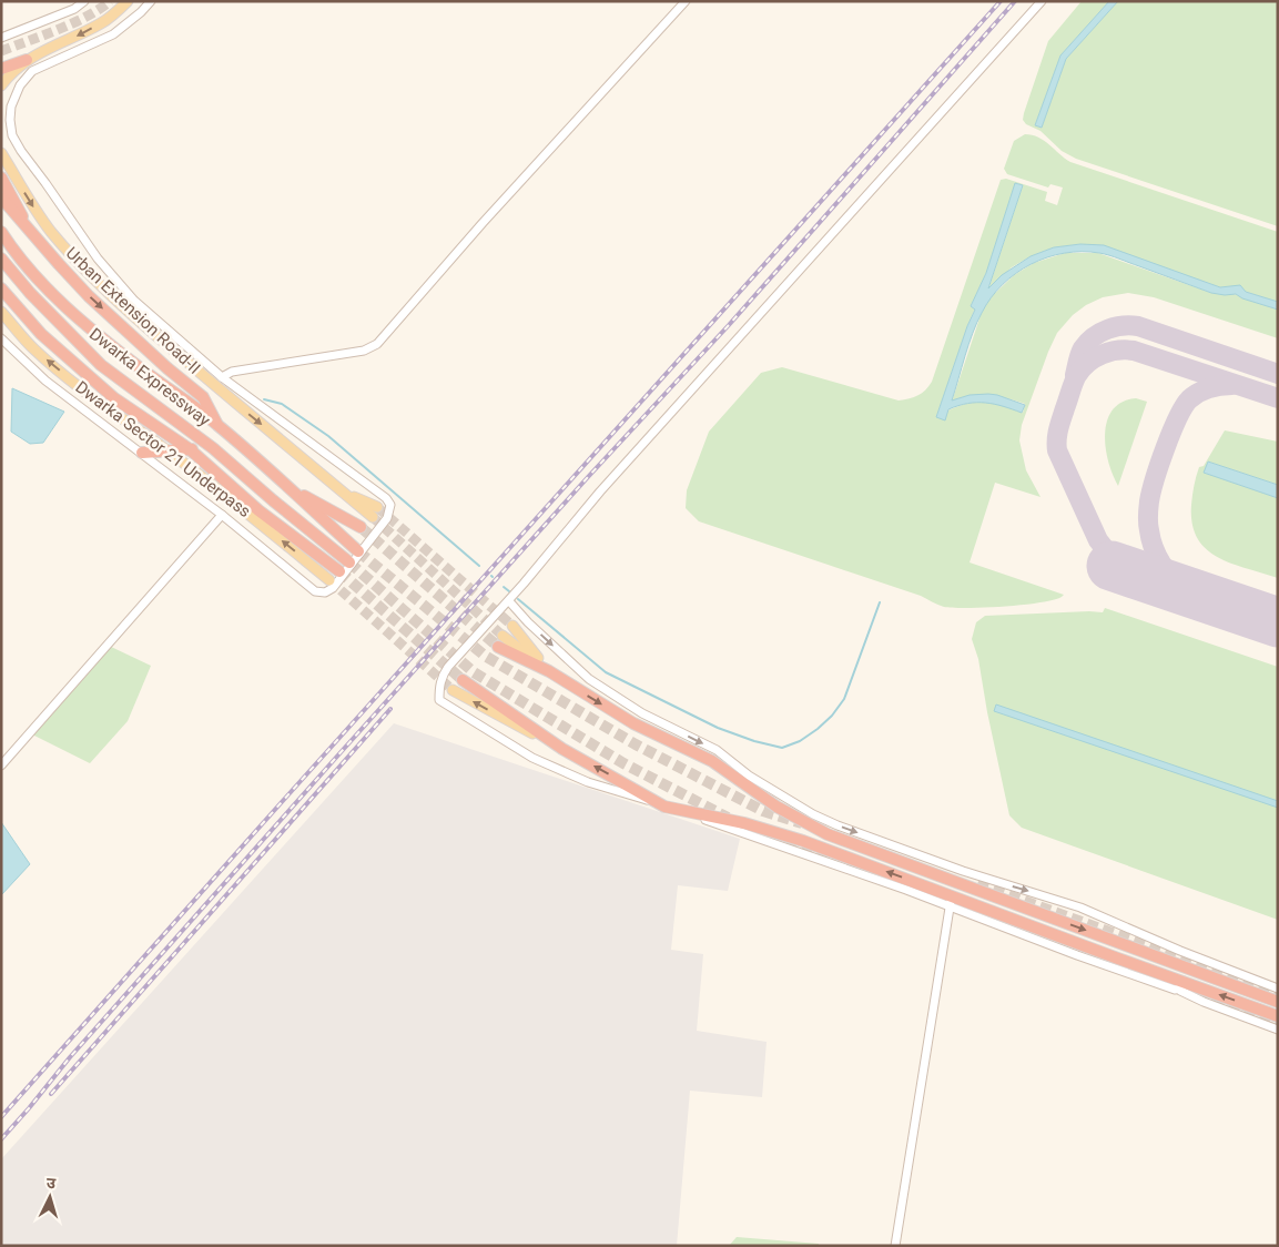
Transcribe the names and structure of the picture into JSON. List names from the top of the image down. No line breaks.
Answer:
{"streets":{"highway":["Urban Extension Road-II","Dwarka Expressway"],"main road":["Dwarka Sector 21 Underpass"]},"crossings":[["Urban Extension Road-II","Dwarka Expressway"]],"north":"top"}
